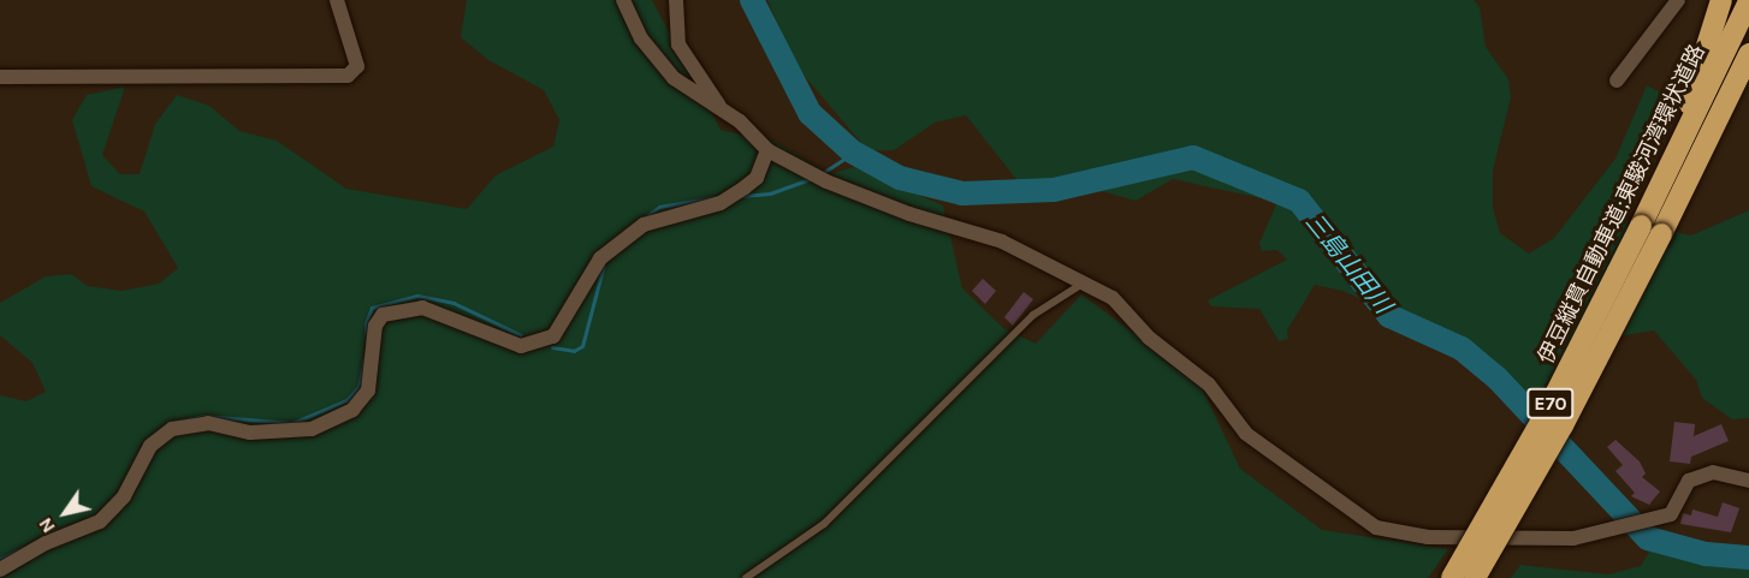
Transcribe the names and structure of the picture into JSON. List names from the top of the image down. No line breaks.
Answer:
{"streets":{"highway":["伊豆縦貫自動車道;東駿河湾環状道路","E70"]},"water":["三島山田川"],"north":"bottom left"}
